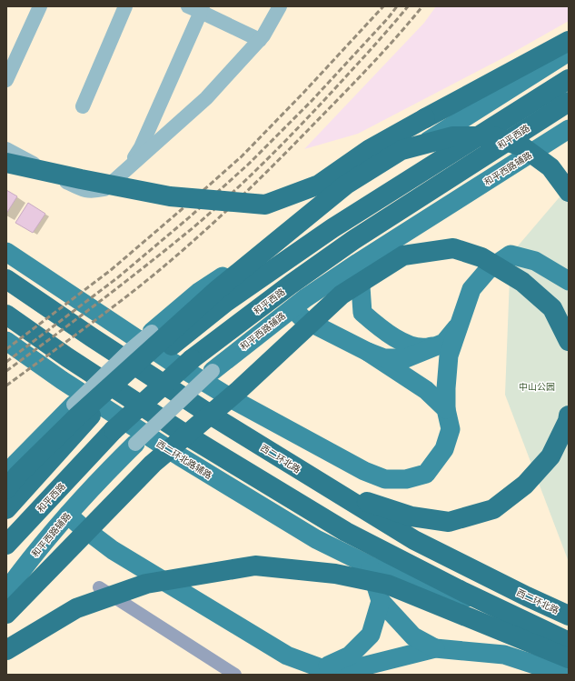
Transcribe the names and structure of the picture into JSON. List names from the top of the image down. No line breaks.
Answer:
{"streets":{"highway":["和平西路","西二环北路"],"main road":["和平西路辅路","西二环北路辅路"]},"parks":["中山公园"]}
